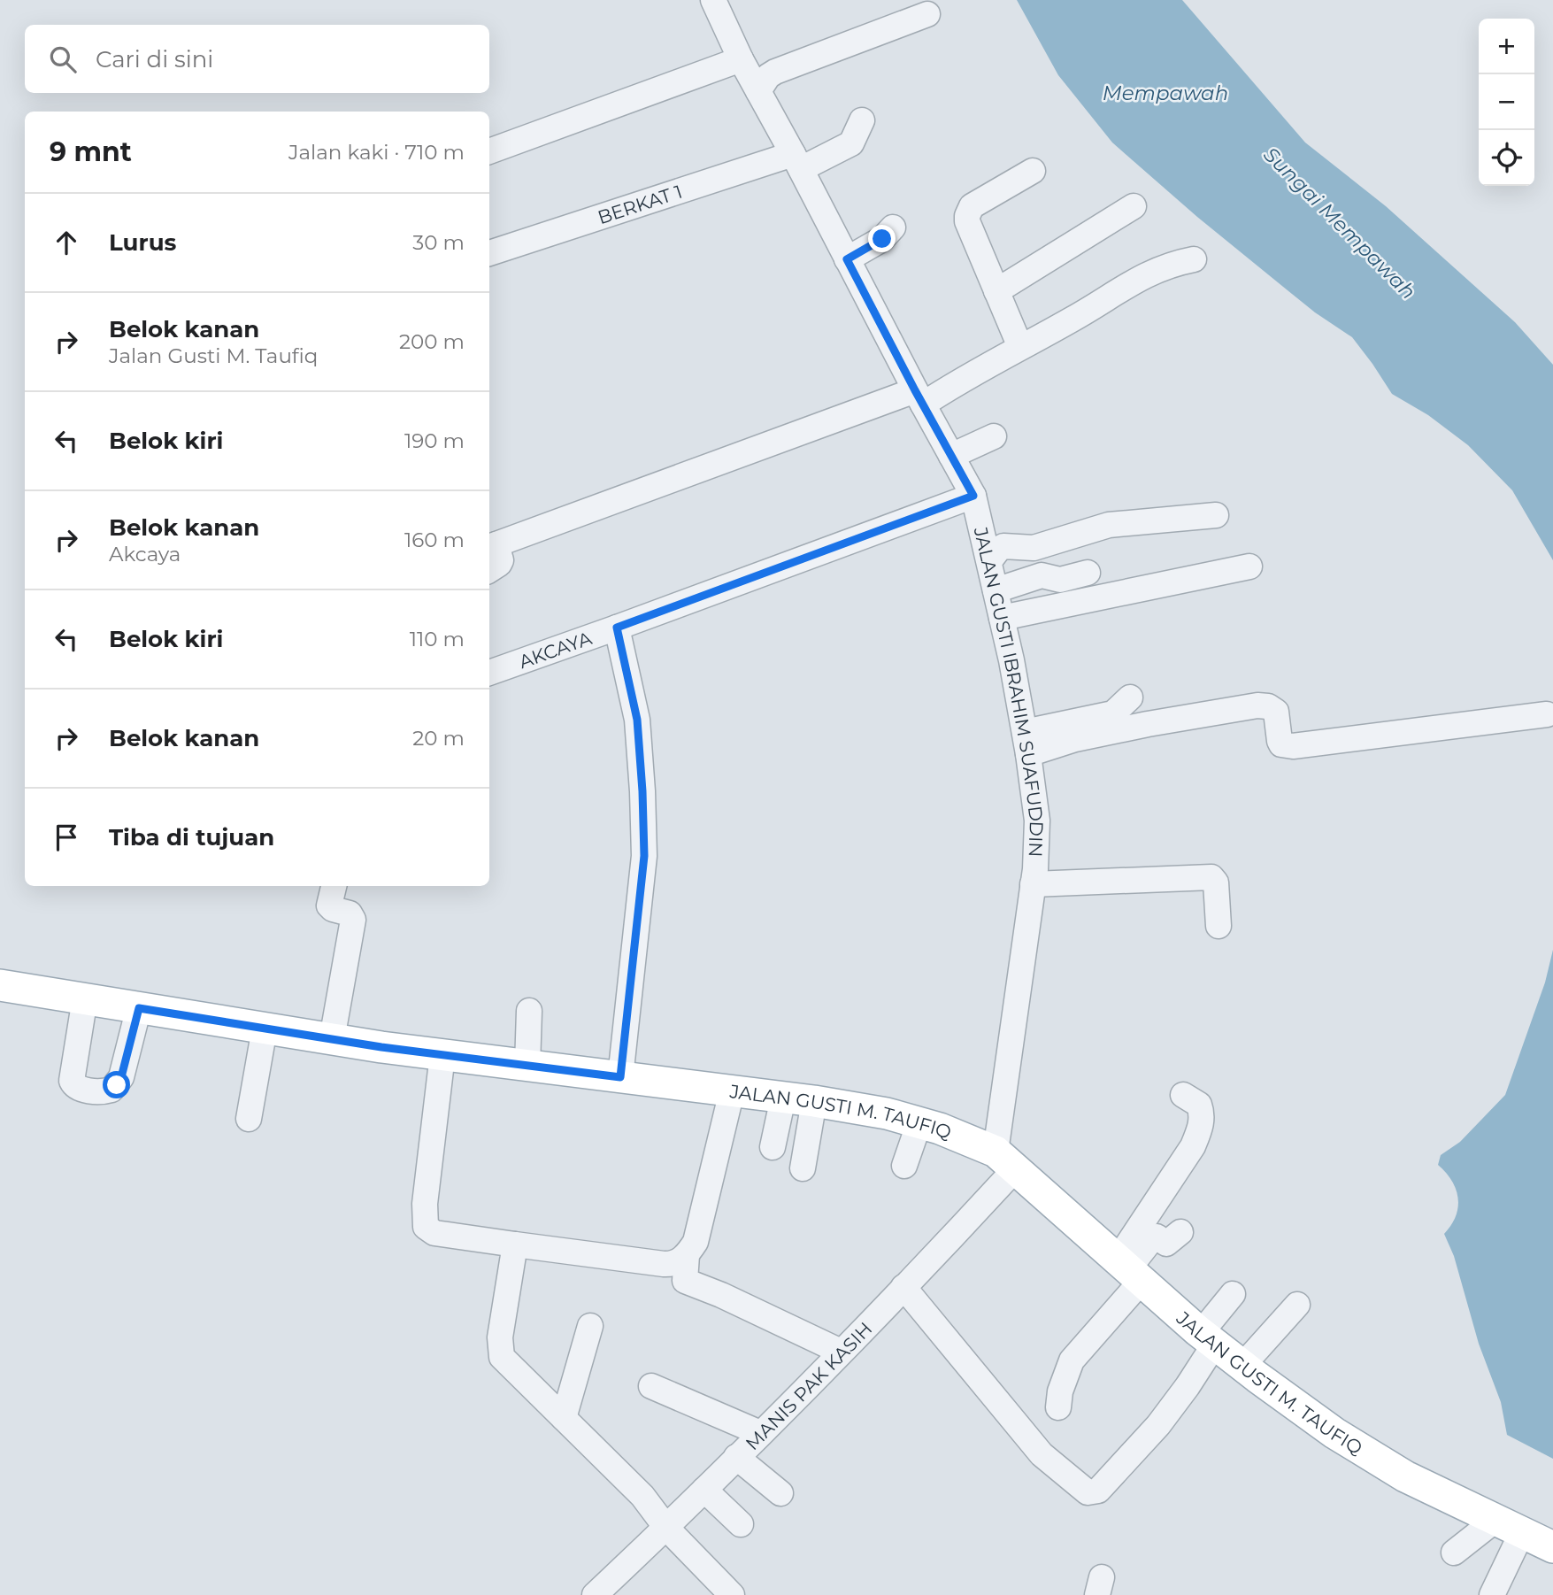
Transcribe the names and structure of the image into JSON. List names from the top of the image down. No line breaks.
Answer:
{"streets":{"main road":["JALAN GUSTI M. TAUFIQ"],"street":["BERKAT 1","AKCAYA","JALAN GUSTI IBRAHIM SUAFUDDIN","MANIS PAK KASIH"]},"crossings":[["BERKAT 1","JALAN GUSTI IBRAHIM SUAFUDDIN"],["AKCAYA","JALAN GUSTI IBRAHIM SUAFUDDIN"],["JALAN GUSTI IBRAHIM SUAFUDDIN","JALAN GUSTI M. TAUFIQ"],["JALAN GUSTI IBRAHIM SUAFUDDIN","MANIS PAK KASIH"],["JALAN GUSTI M. TAUFIQ","MANIS PAK KASIH"]],"water":["Mempawah","Sungai Mempawah"],"page":{"map_buttons":["+","−"],"search":"Cari di sini","heading":["9 mnt","Jalan kaki · 710 m"],"list":[["Lurus","30 m"],["Belok kanan","Jalan Gusti M. Taufiq","200 m"],["Belok kiri","190 m"],["Belok kanan","Akcaya","160 m"],["Belok kiri","110 m"],["Belok kanan","20 m"],"Tiba di tujuan"]}}
